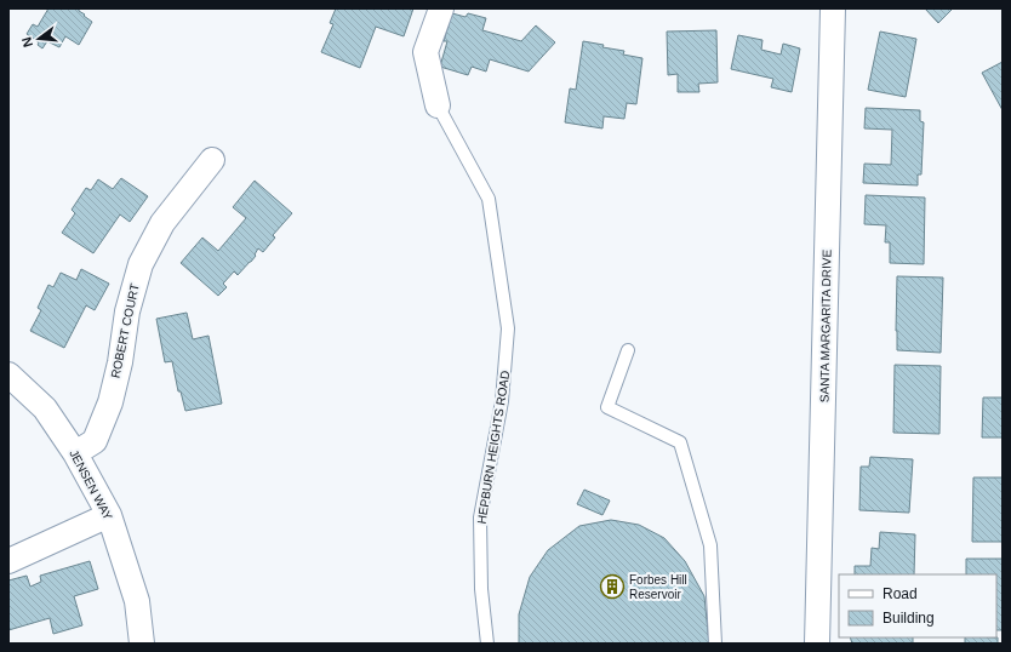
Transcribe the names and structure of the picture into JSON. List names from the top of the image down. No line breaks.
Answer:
{"streets":{"street":["SANTA MARGARITA DRIVE","ROBERT COURT","HEPBURN HEIGHTS ROAD","JENSEN WAY"]},"crossings":[["ROBERT COURT","JENSEN WAY"]],"places":{"building":["Forbes Hill Reservoir"]},"legend":["Road","Building"],"north":"left"}
